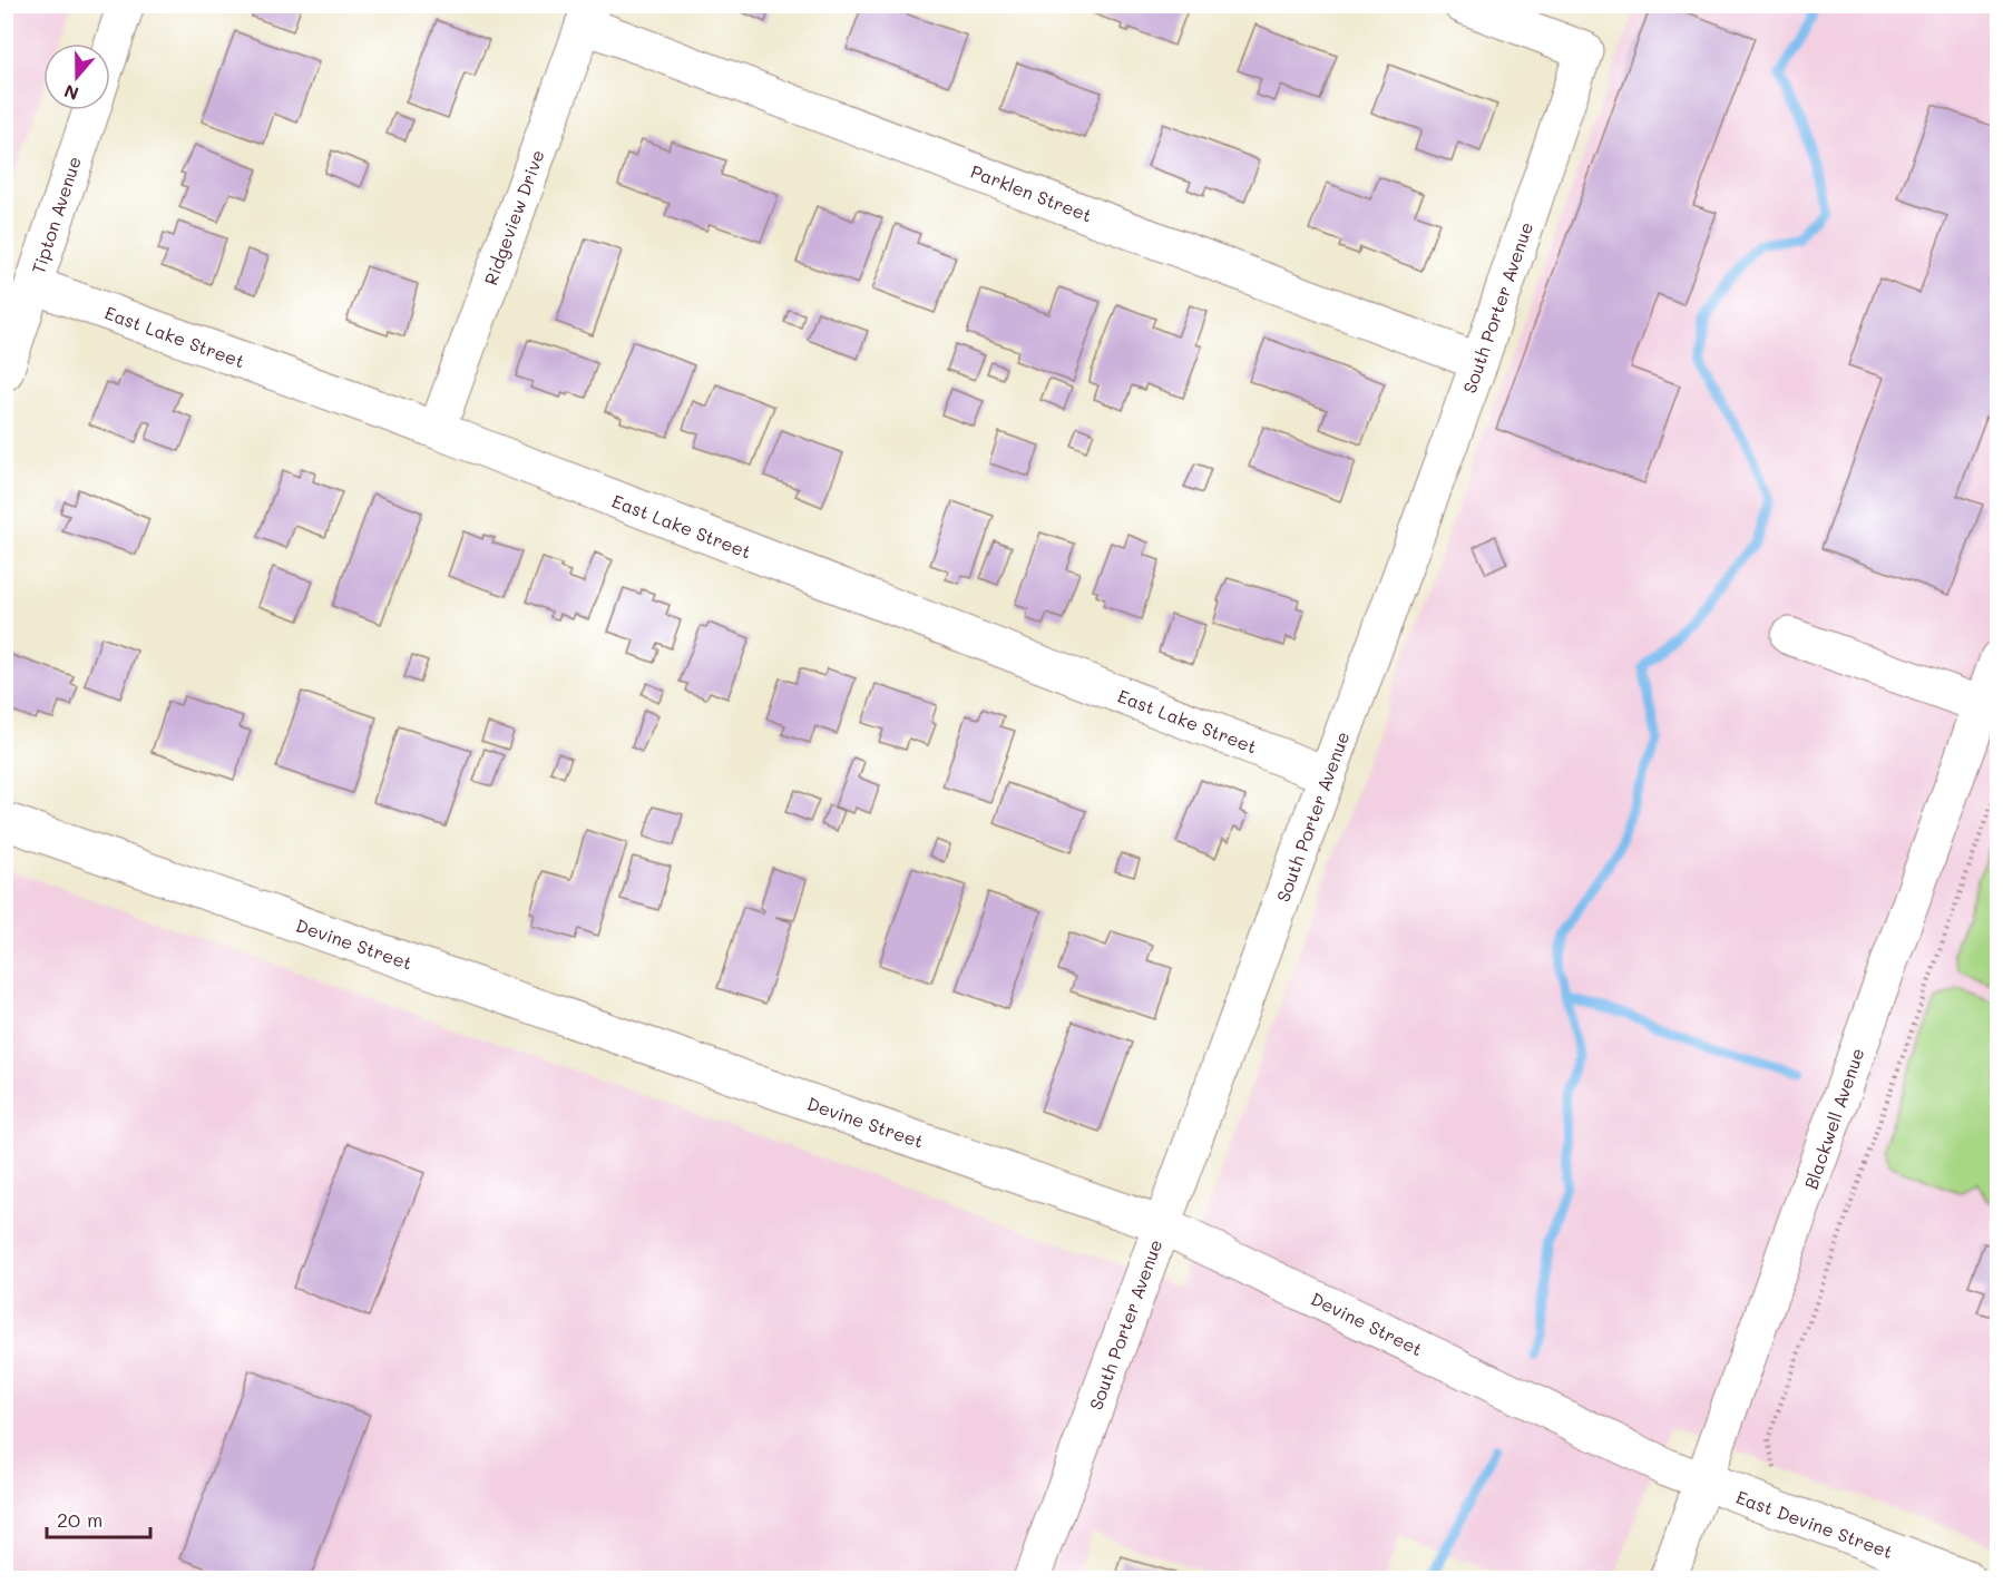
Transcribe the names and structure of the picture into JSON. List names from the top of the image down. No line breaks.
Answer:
{"streets":{"street":["Parklen Street","Tipton Avenue","Ridgeview Drive","South Porter Avenue","East Lake Street","Devine Street","Blackwell Avenue","East Devine Street"]},"crossings":[["Parklen Street","Ridgeview Drive"],["Parklen Street","South Porter Avenue"],["Tipton Avenue","East Lake Street"],["Ridgeview Drive","East Lake Street"],["South Porter Avenue","East Lake Street"],["South Porter Avenue","Devine Street"],["Devine Street","Blackwell Avenue"],["Devine Street","East Devine Street"],["Blackwell Avenue","East Devine Street"]],"scale_bar":"20 m","north":"bottom"}
